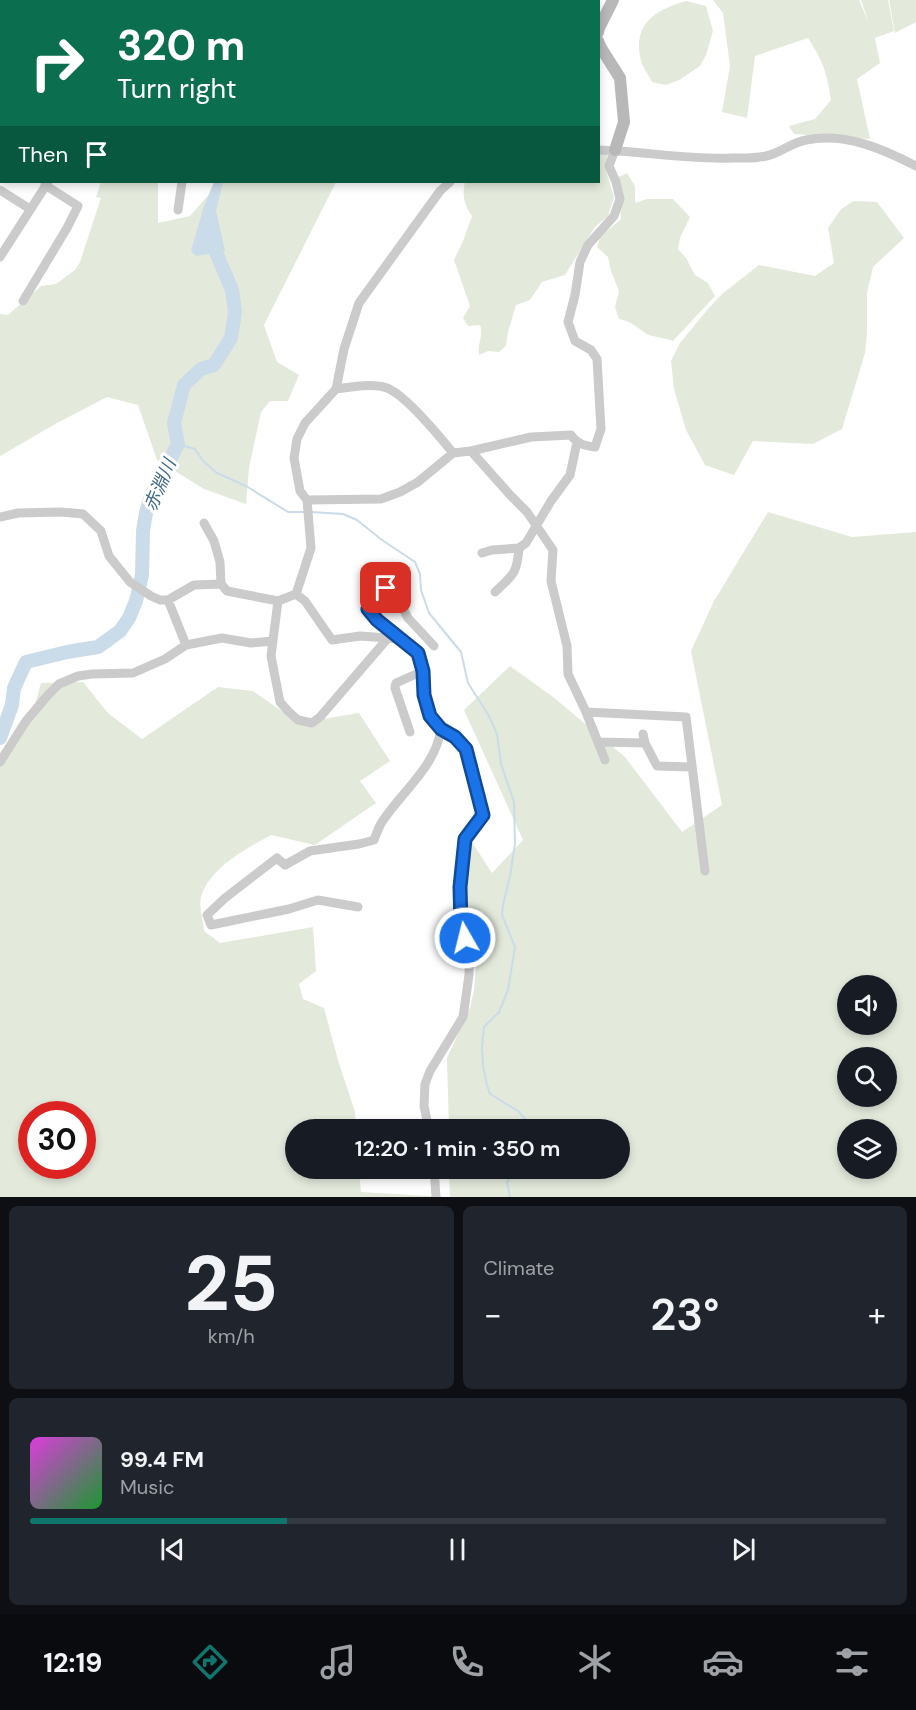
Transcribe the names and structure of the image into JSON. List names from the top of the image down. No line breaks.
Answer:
{"water":["赤淵川"],"page":{"turn":["320 m","Turn right"],"then":"Then","limit":"30","trip":"12:20 · 1 min · 350 m","tile":[["25","km/h"],"Climate"],"heat":["−","23°","+"],"song":["99.4 FM","Music"],"tabs":"12:19"}}
